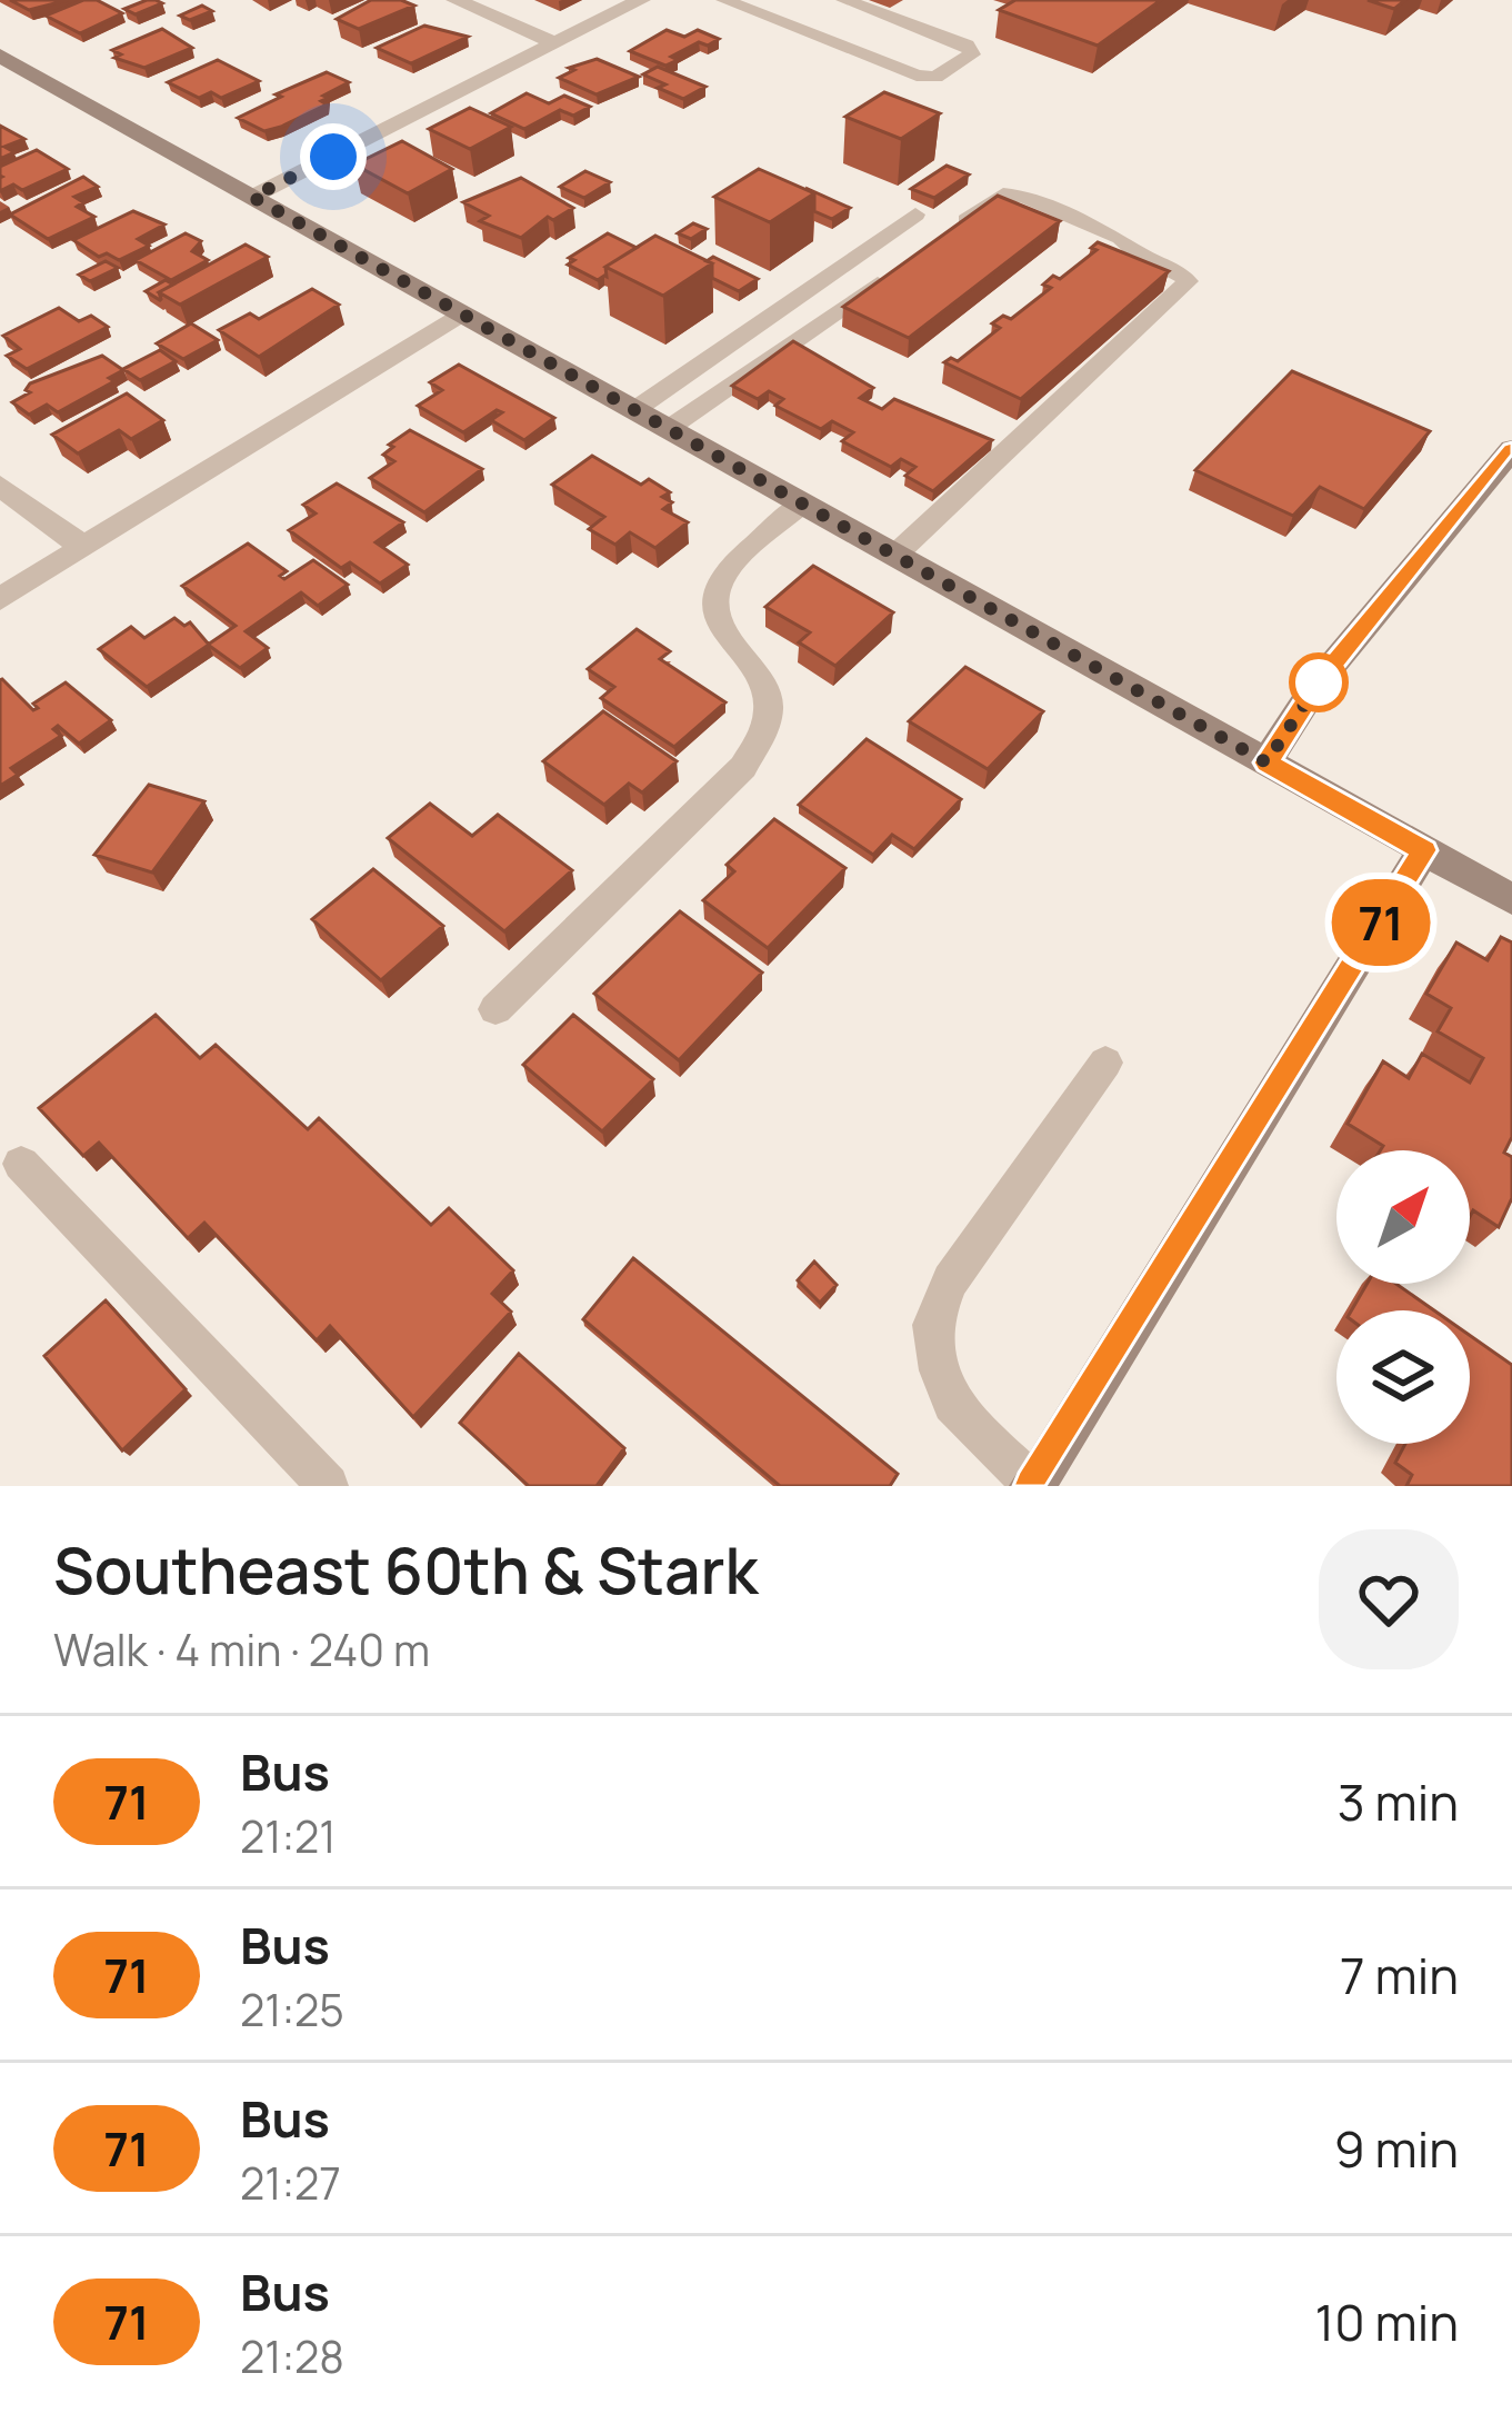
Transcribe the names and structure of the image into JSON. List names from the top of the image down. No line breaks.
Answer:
{"lines":["bus line 71"],"north":"top right","page":{"on_map":"71","heading":["Southeast 60th & Stark","Walk · 4 min · 240 m"],"list":[{"mark":"71","name":"Bus","note":"21:21","value":"3 min"},{"mark":"71","name":"Bus","note":"21:25","value":"7 min"},{"mark":"71","name":"Bus","note":"21:27","value":"9 min"},{"mark":"71","name":"Bus","note":"21:28","value":"10 min"}]}}
